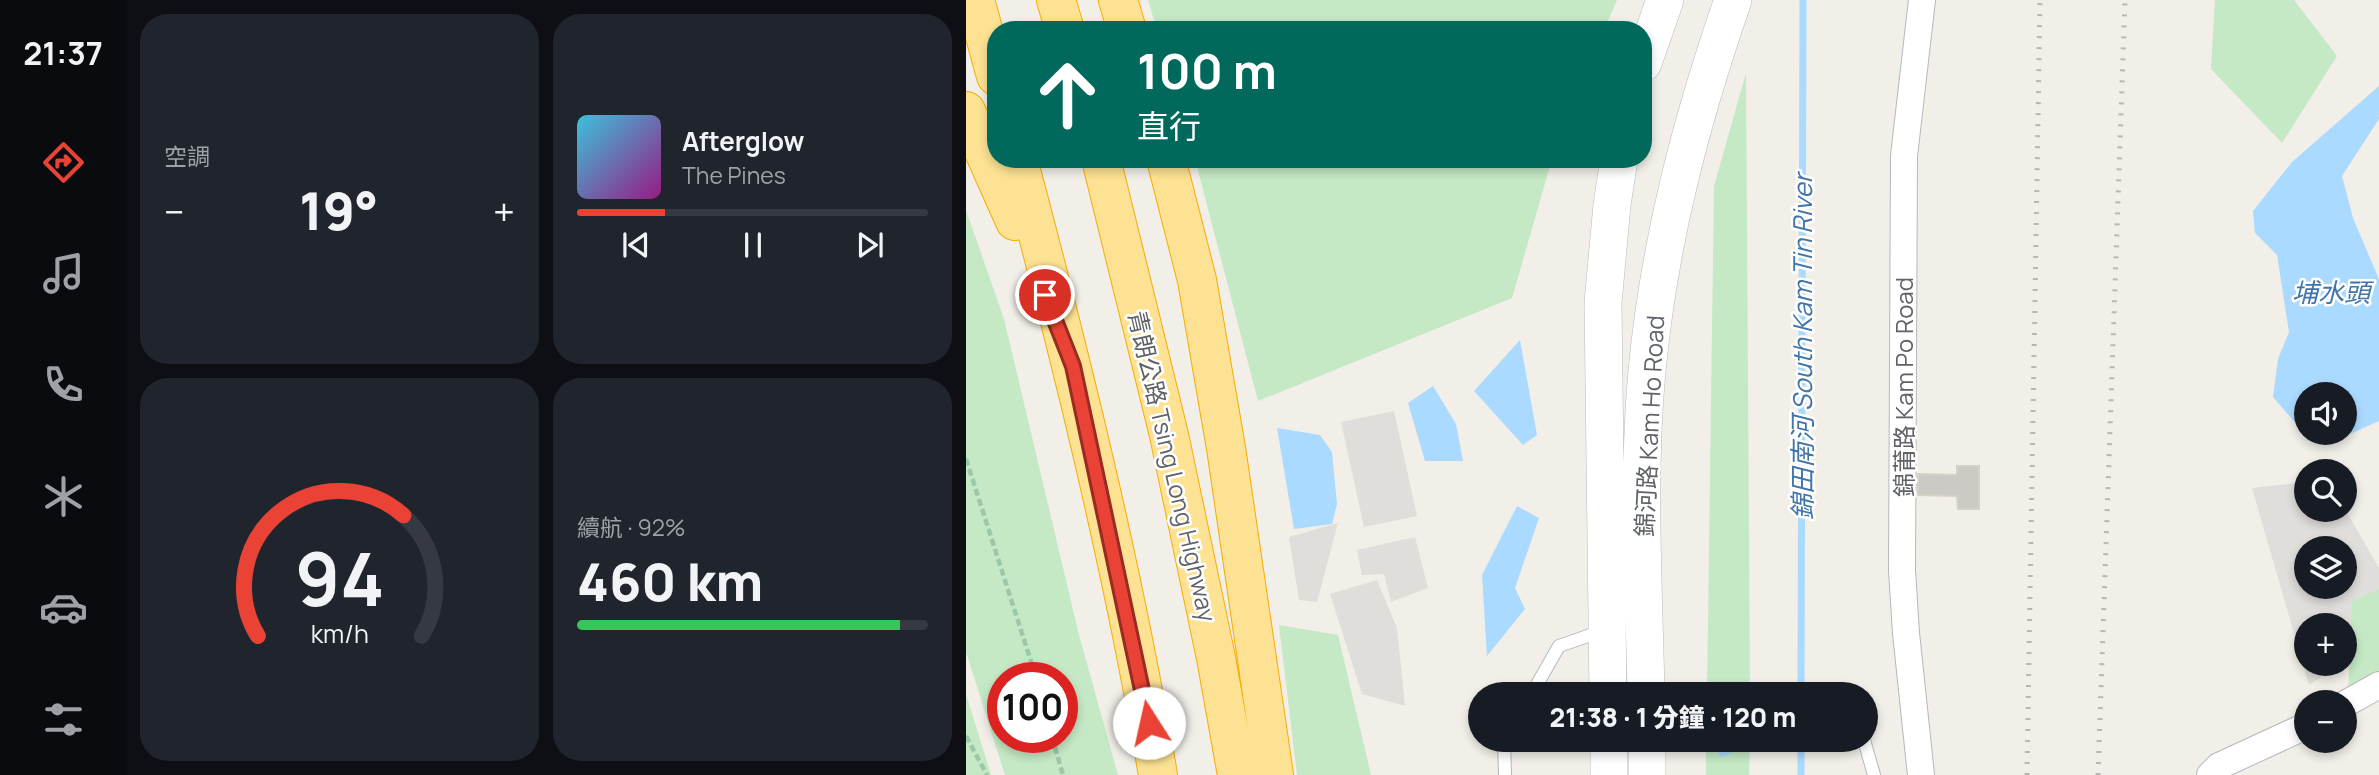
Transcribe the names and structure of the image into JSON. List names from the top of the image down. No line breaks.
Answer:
{"streets":{"highway":["青朗公路 Tsing Long Highway"],"main road":["錦河路 Kam Ho Road"],"street":["錦莆路 Kam Po Road"]},"water":["埔水頭","錦田南河 South Kam Tin River"],"page":{"tabs":"21:37","tile":["空調",["續航 · 92%","460 km"]],"turn":["100 m","直行"],"song":["Afterglow","The Pines"],"heat":["−","19°","+"],"map_buttons":["+","−"],"limit":"100","trip":"21:38 · 1 分鐘 · 120 m","gauge":["94","km/h"]}}
